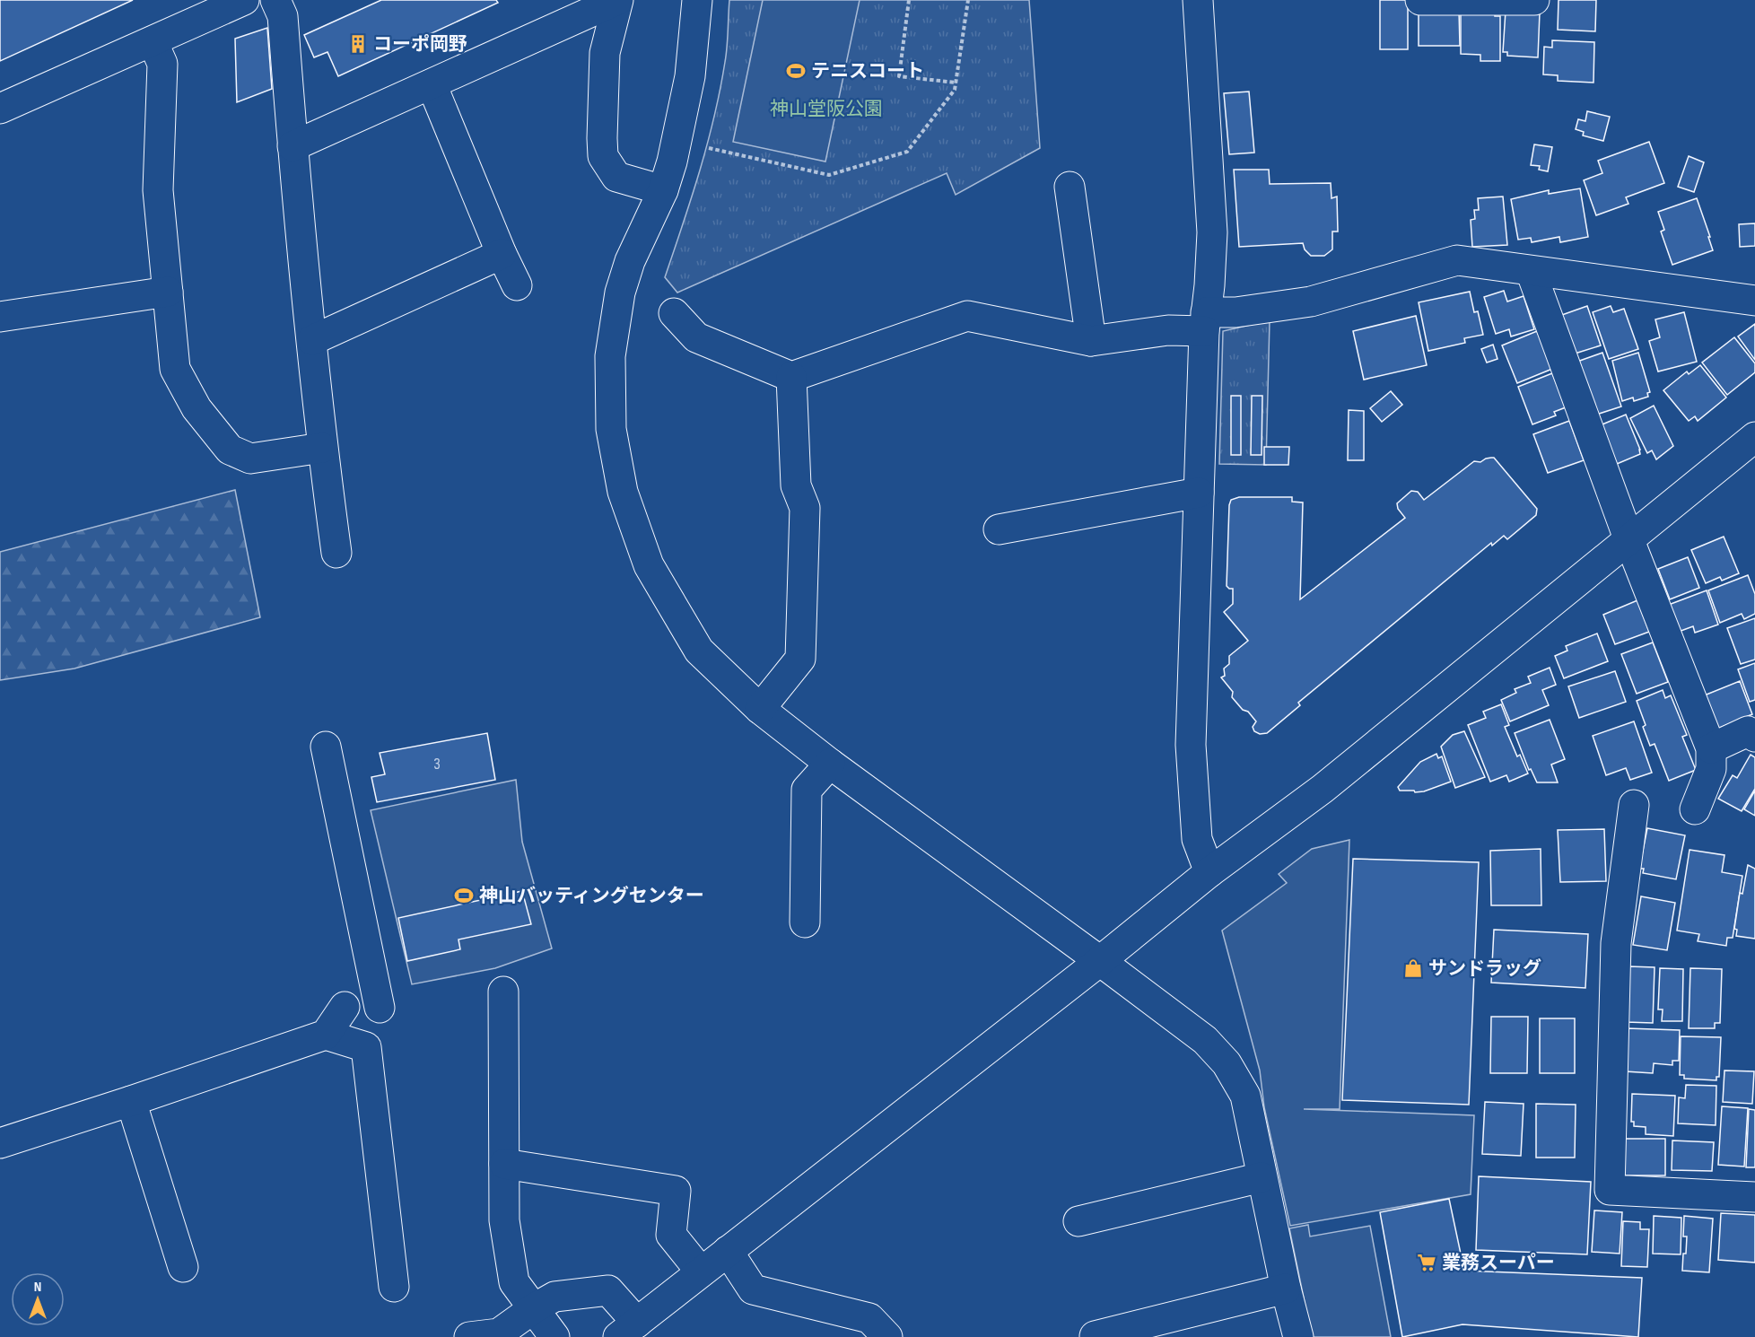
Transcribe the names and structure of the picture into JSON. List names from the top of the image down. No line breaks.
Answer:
{"parks":["神山堂阪公園"],"places":{"building":["コーポ岡野"],"sports":["テニスコート","神山バッティングセンター"],"shop":["サンドラッグ"],"supermarket":["業務スーパー"]},"house_numbers":["3"],"north":"top"}
